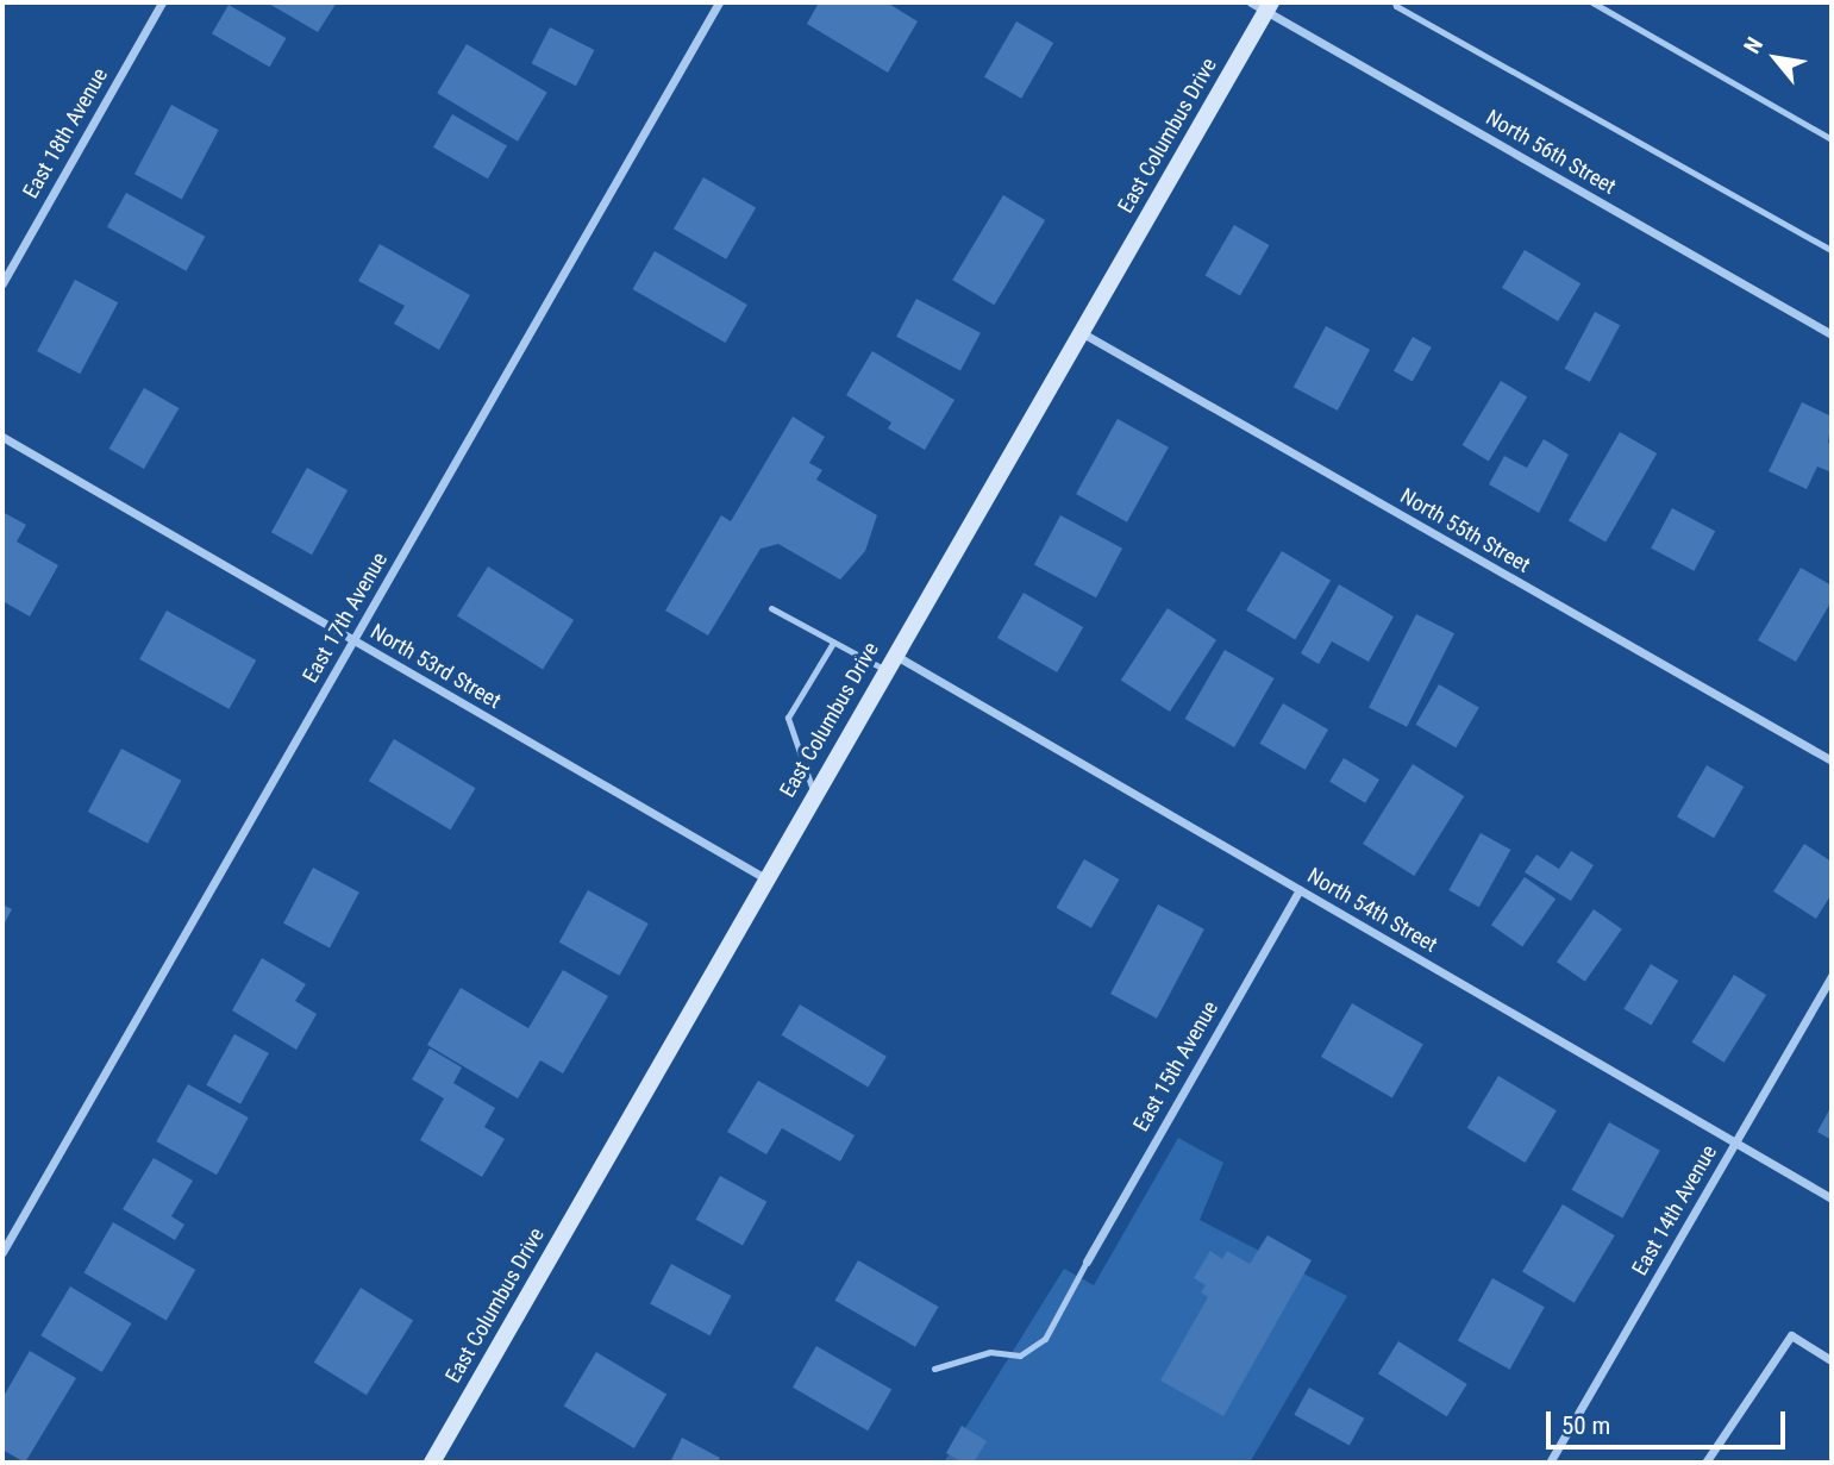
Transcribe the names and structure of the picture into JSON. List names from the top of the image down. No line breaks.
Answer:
{"streets":{"main road":["East Columbus Drive"],"street":["East 18th Avenue","North 56th Street","North 55th Street","East 17th Avenue","North 53rd Street","North 54th Street","East 15th Avenue","East 14th Avenue"]},"crossings":[["East Columbus Drive","North 56th Street"],["East Columbus Drive","North 55th Street"],["East Columbus Drive","North 53rd Street"],["East Columbus Drive","North 54th Street"],["East 17th Avenue","North 53rd Street"],["North 54th Street","East 15th Avenue"],["North 54th Street","East 14th Avenue"]],"scale_bar":"50 m","north":"top left"}
